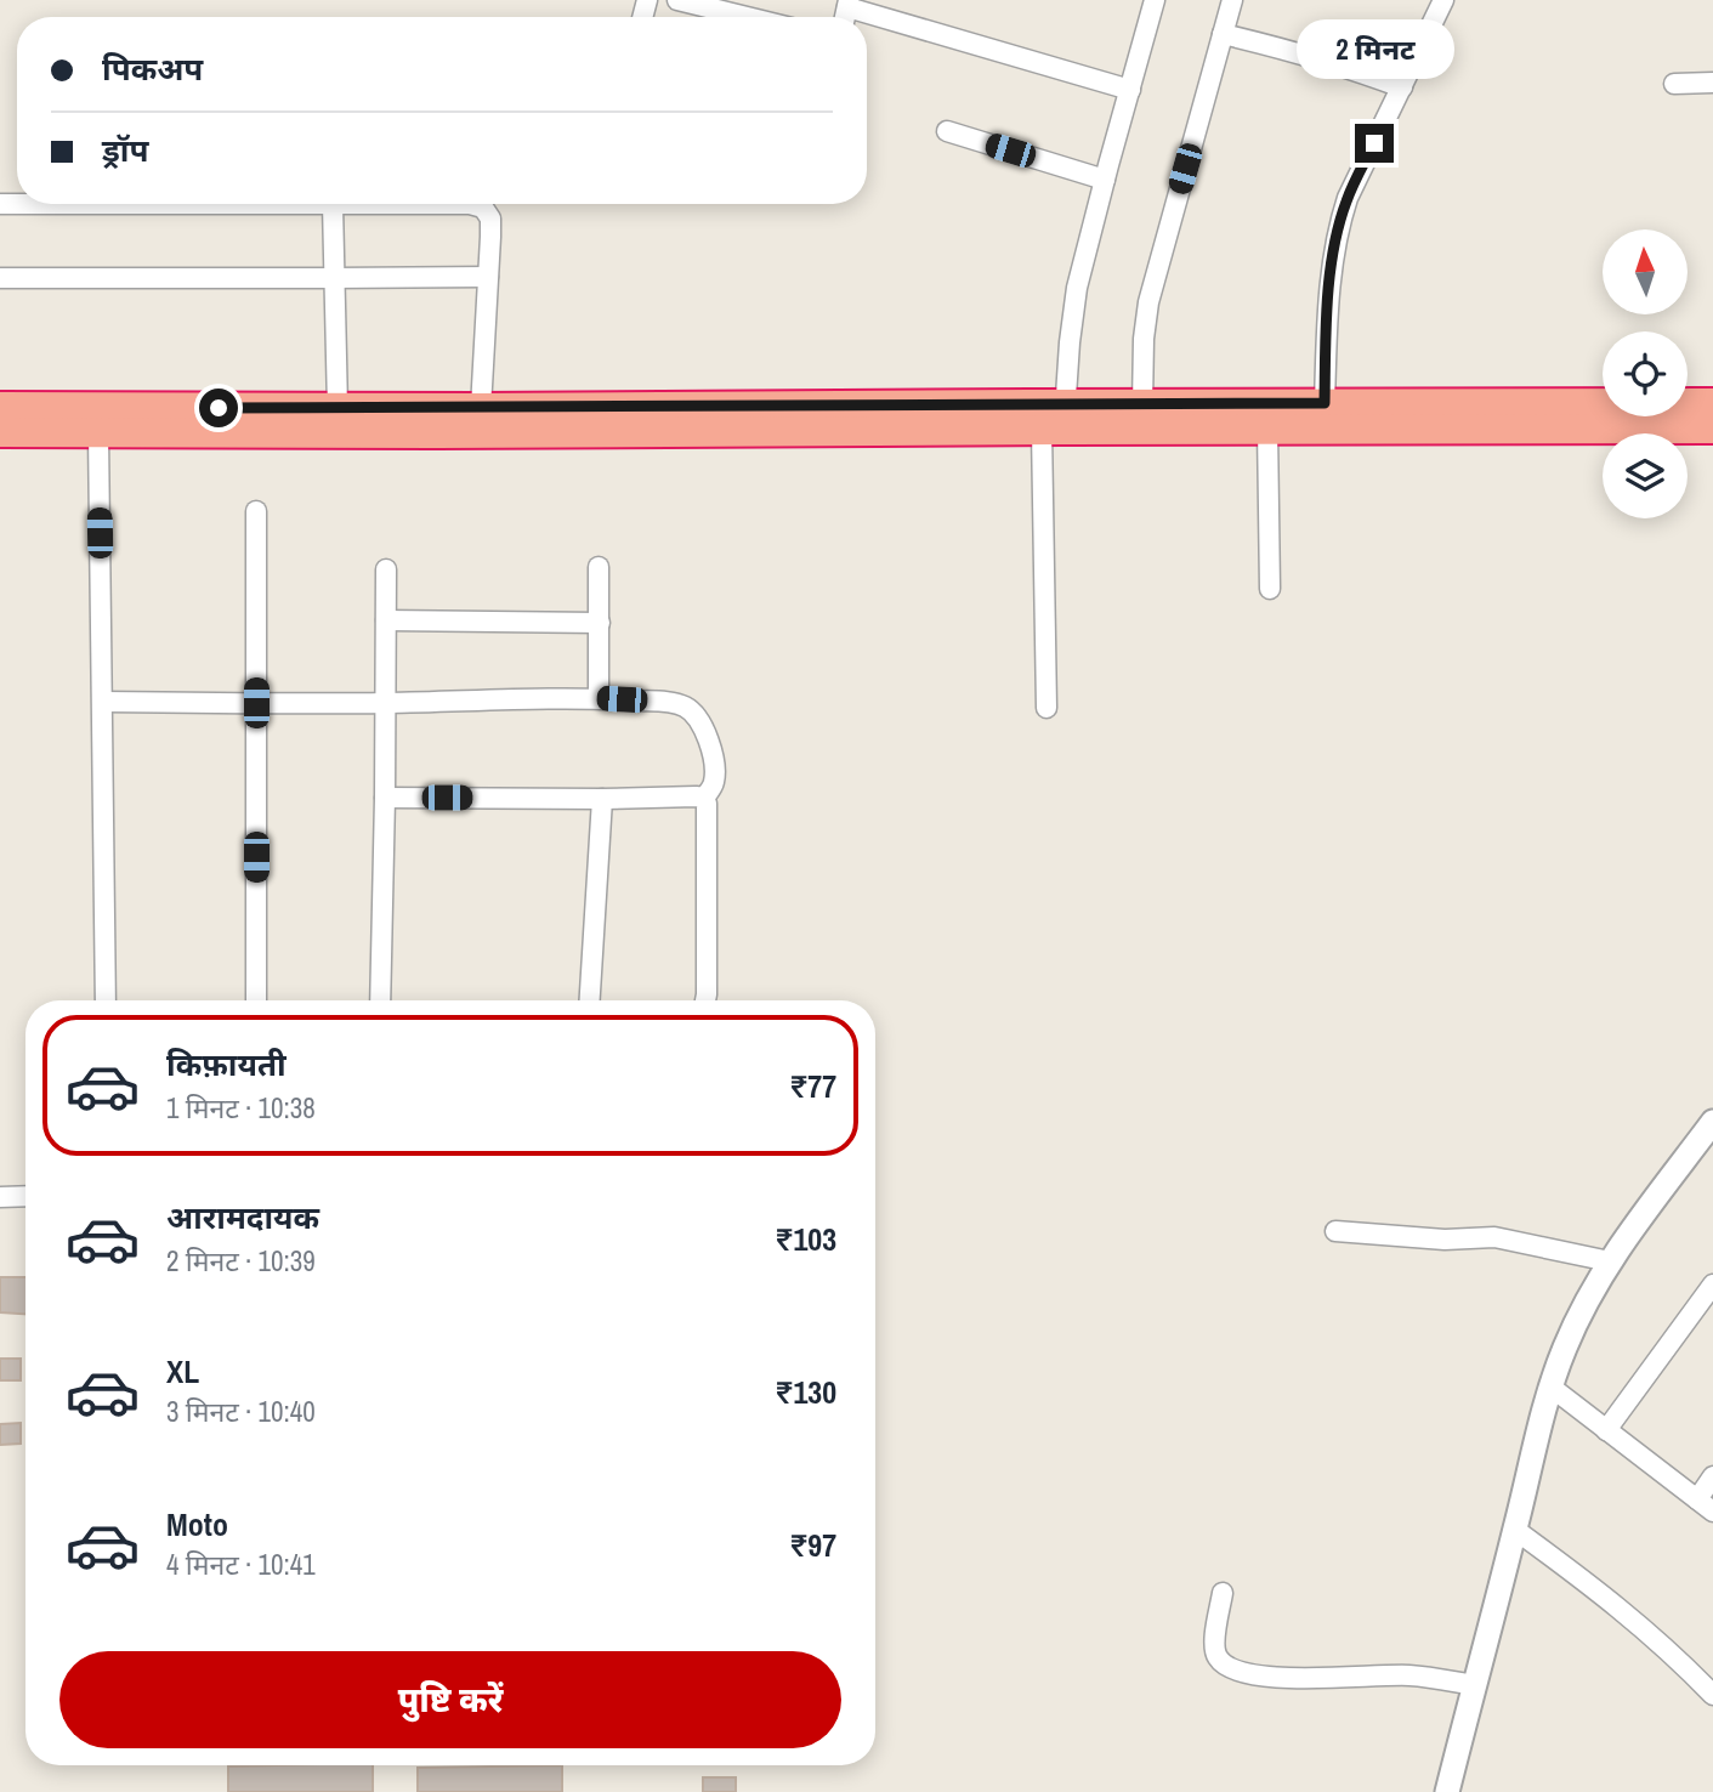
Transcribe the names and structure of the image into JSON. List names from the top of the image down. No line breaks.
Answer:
{"north":"top","page":{"banner":["पिकअप","ड्रॉप"],"bubble":"2 मिनट","list":[{"name":"किफ़ायती","note":"1 मिनट · 10:38","value":"₹77"},{"name":"आरामदायक","note":"2 मिनट · 10:39","value":"₹103"},{"name":"XL","note":"3 मिनट · 10:40","value":"₹130"},{"name":"Moto","note":"4 मिनट · 10:41","value":"₹97"}],"buttons":"पुष्टि करें"}}
